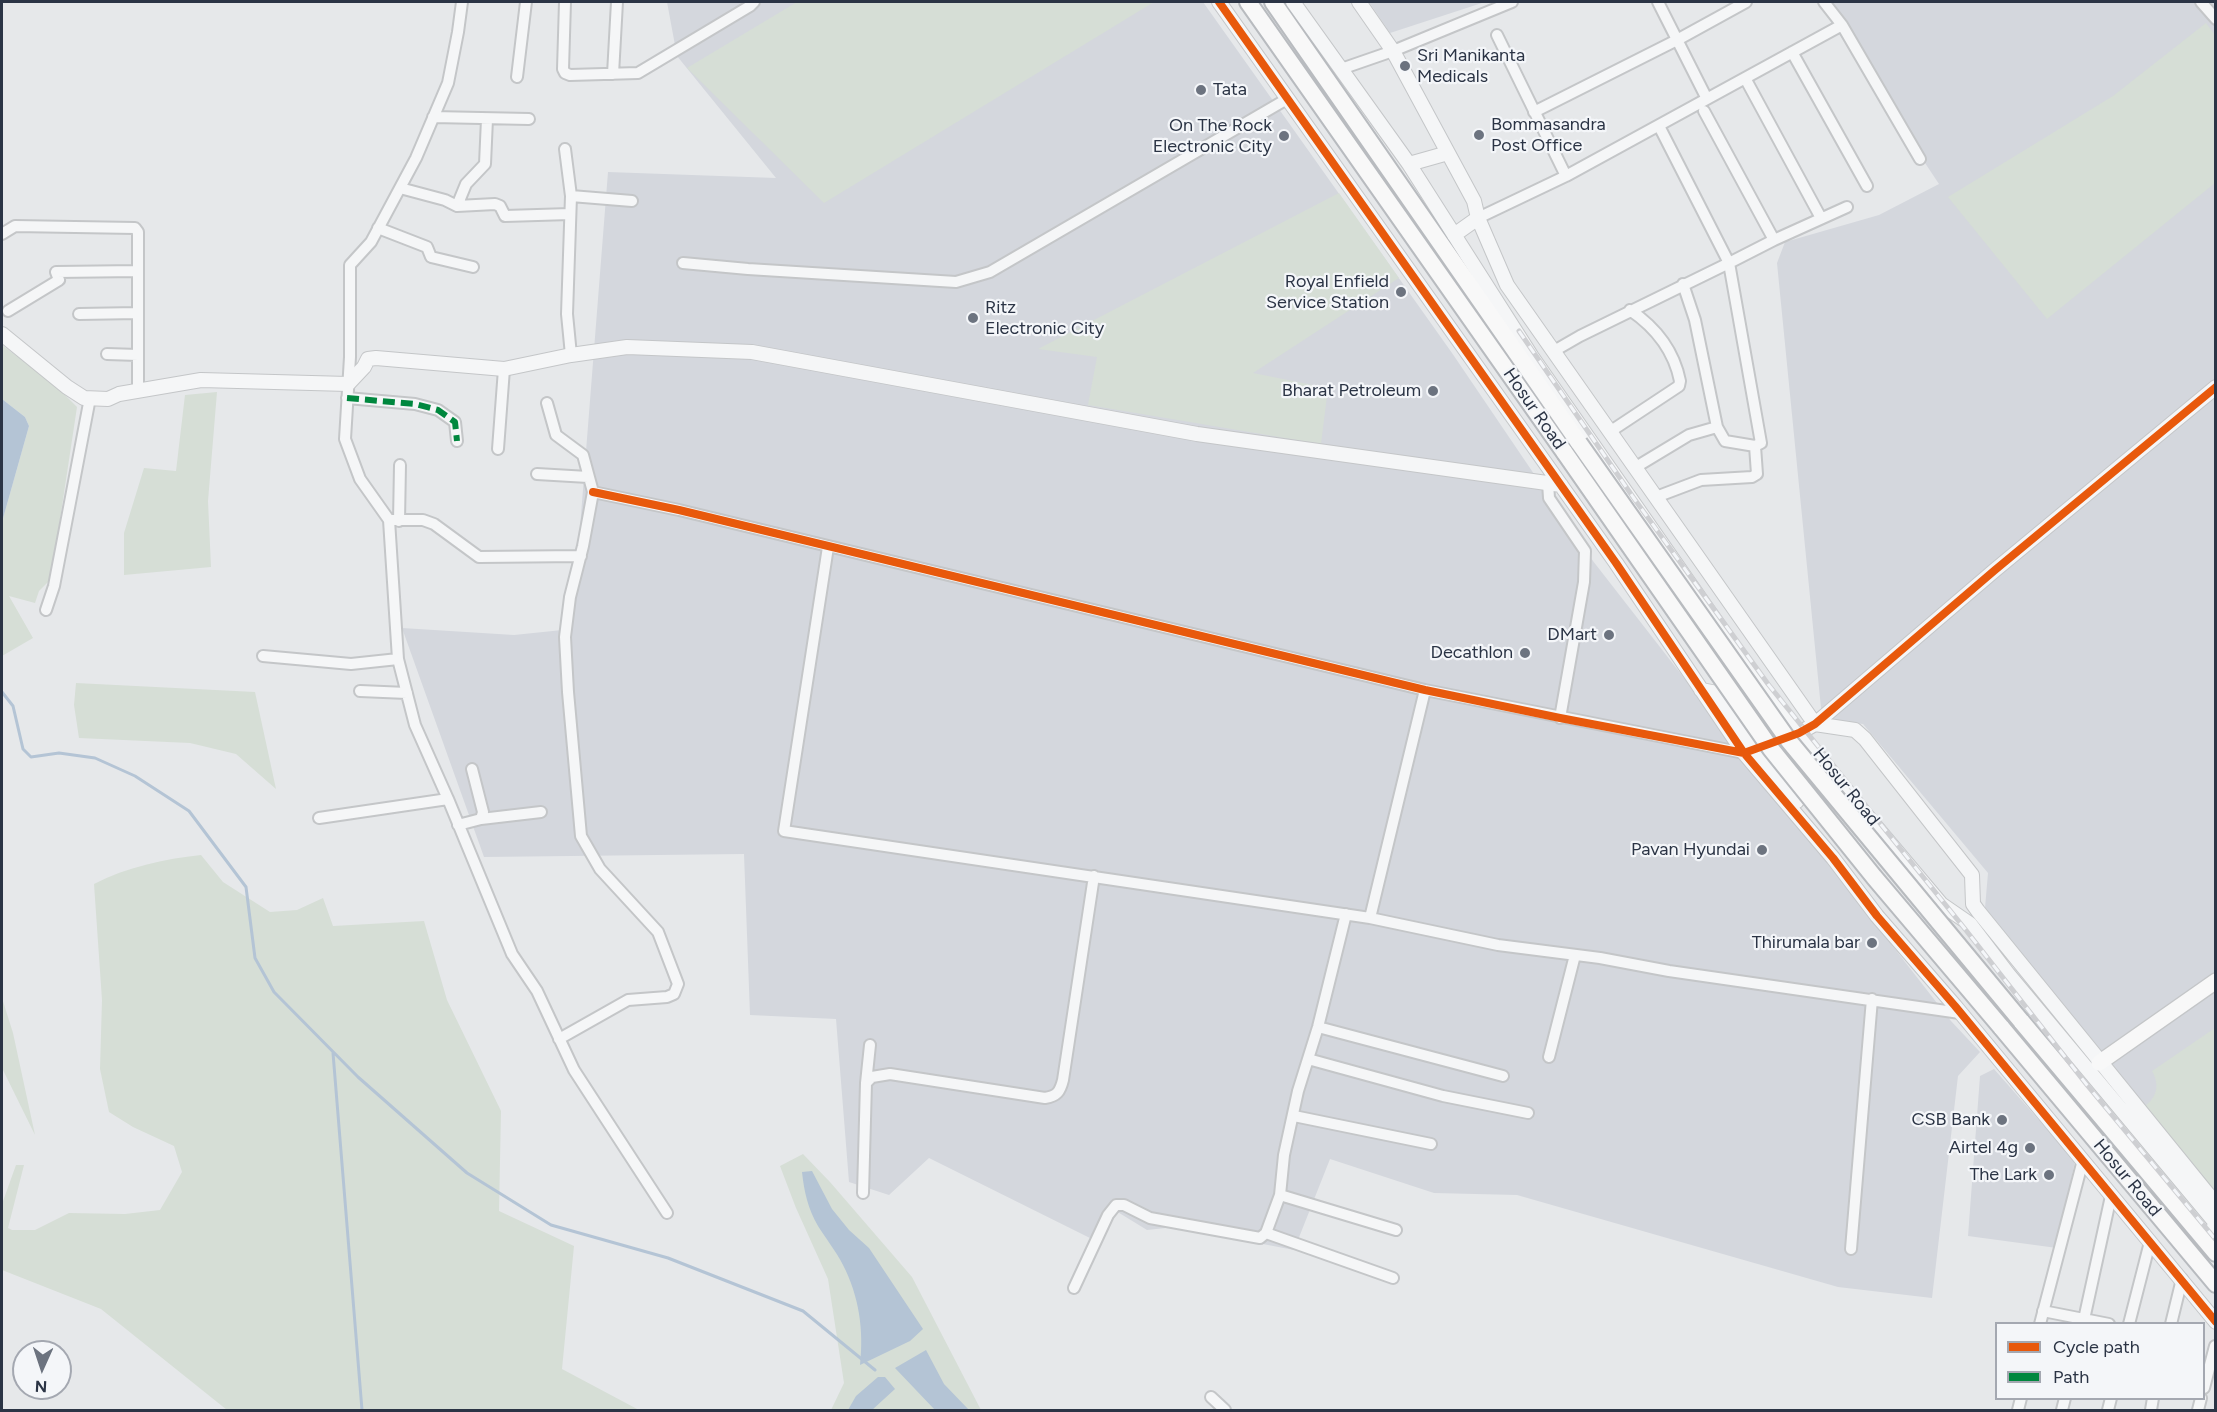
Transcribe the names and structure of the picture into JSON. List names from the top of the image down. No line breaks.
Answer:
{"streets":{"highway":["Hosur Road"]},"places":["Sri Manikanta Medicals","Tata","Bommasandra Post Office","On The Rock Electronic City","Royal Enfield Service Station","Ritz Electronic City","Bharat Petroleum","DMart","Decathlon","Pavan Hyundai","Thirumala bar","CSB Bank","Airtel 4g","The Lark"],"legend":["Cycle path","Path"],"north":"bottom"}
